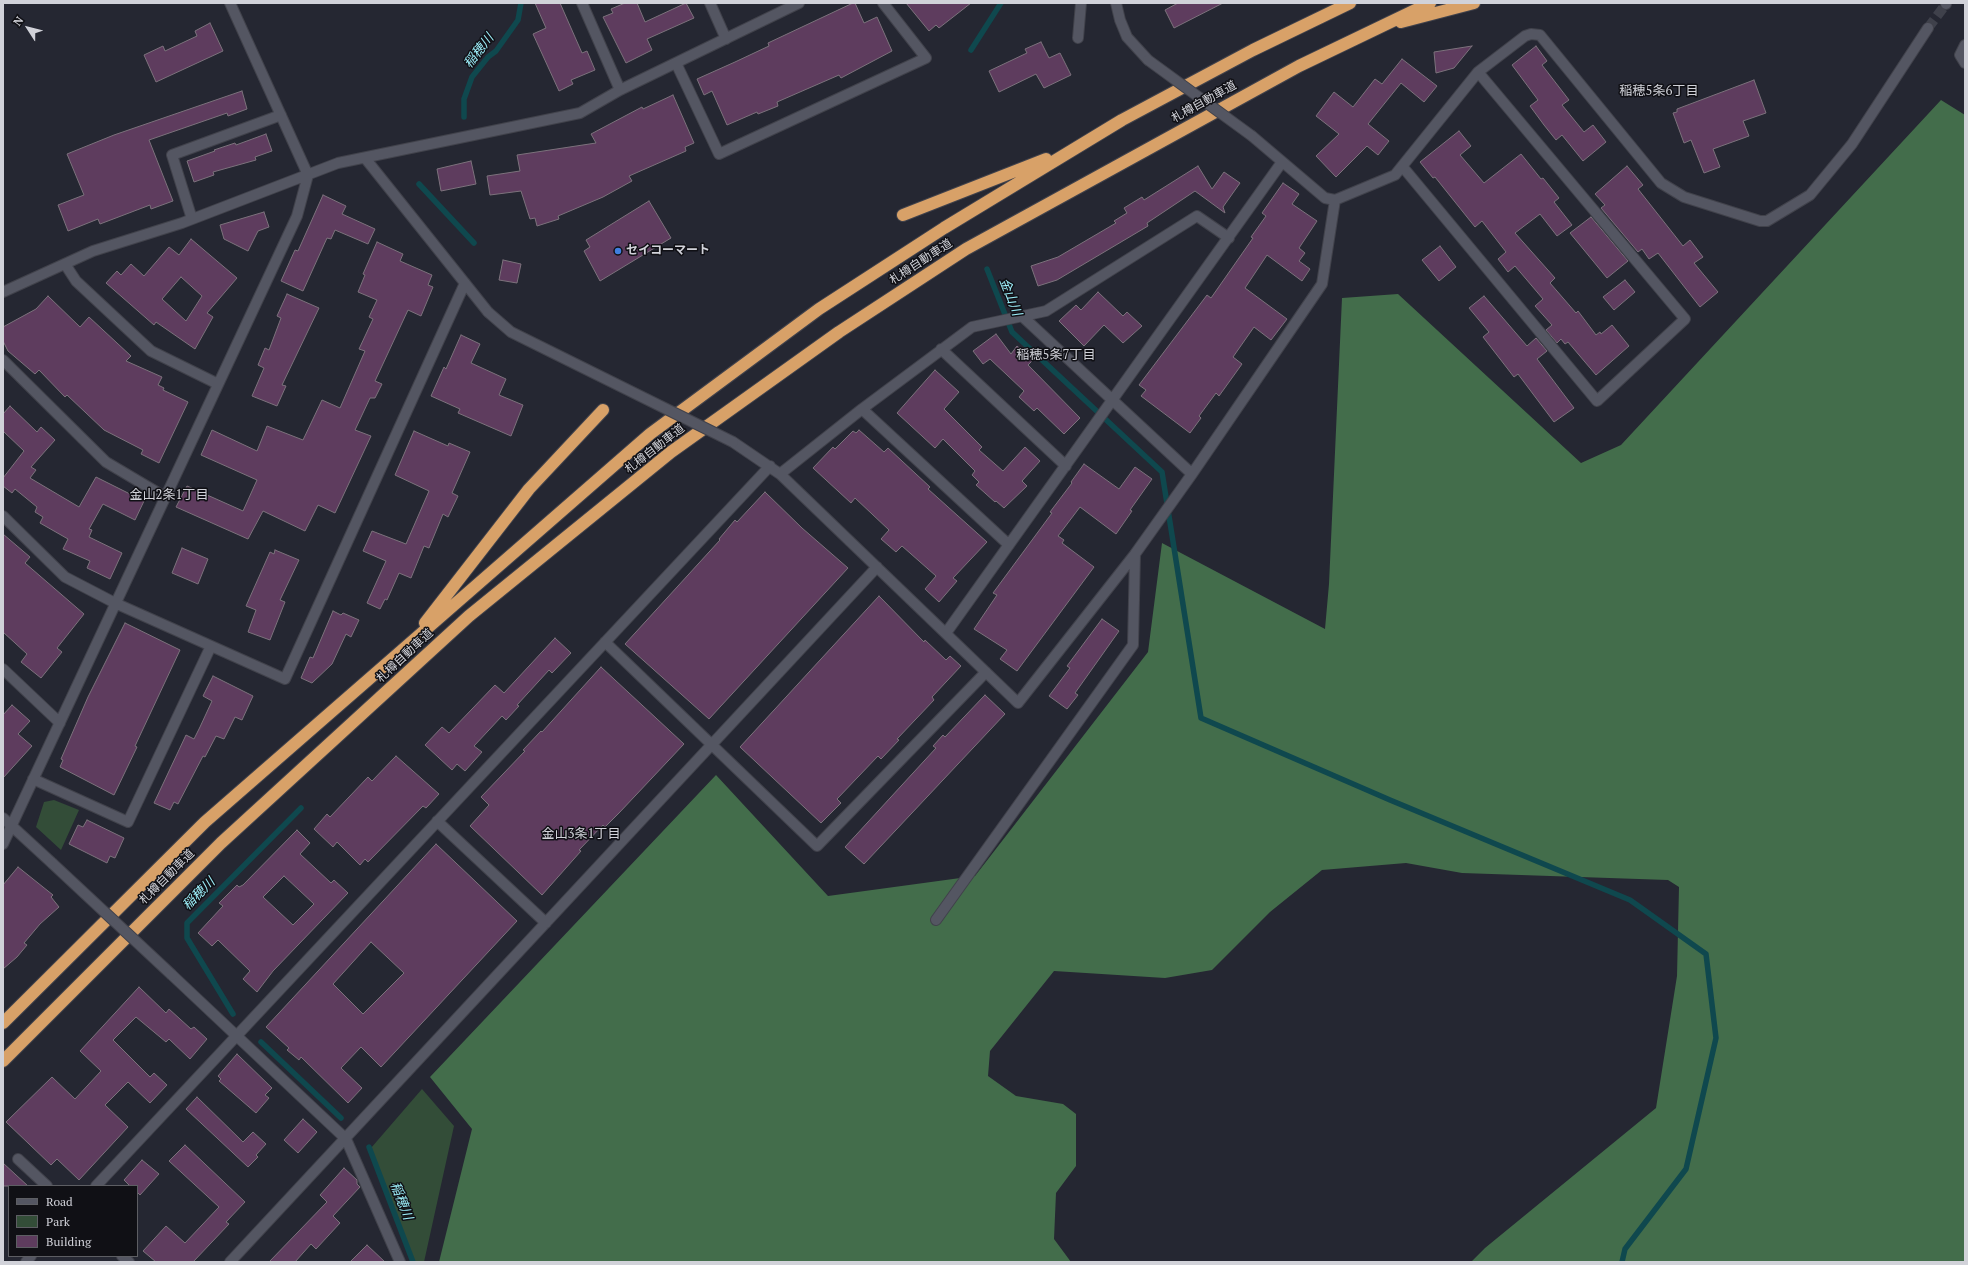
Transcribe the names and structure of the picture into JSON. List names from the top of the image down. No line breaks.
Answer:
{"streets":{"highway":["札樽自動車道"]},"districts":["稲穂5条6丁目","稲穂5条7丁目","金山2条1丁目","金山3条1丁目"],"water":["稲穂川","金山川"],"places":["セイコーマート"],"legend":["Road","Park","Building"],"north":"top left"}
